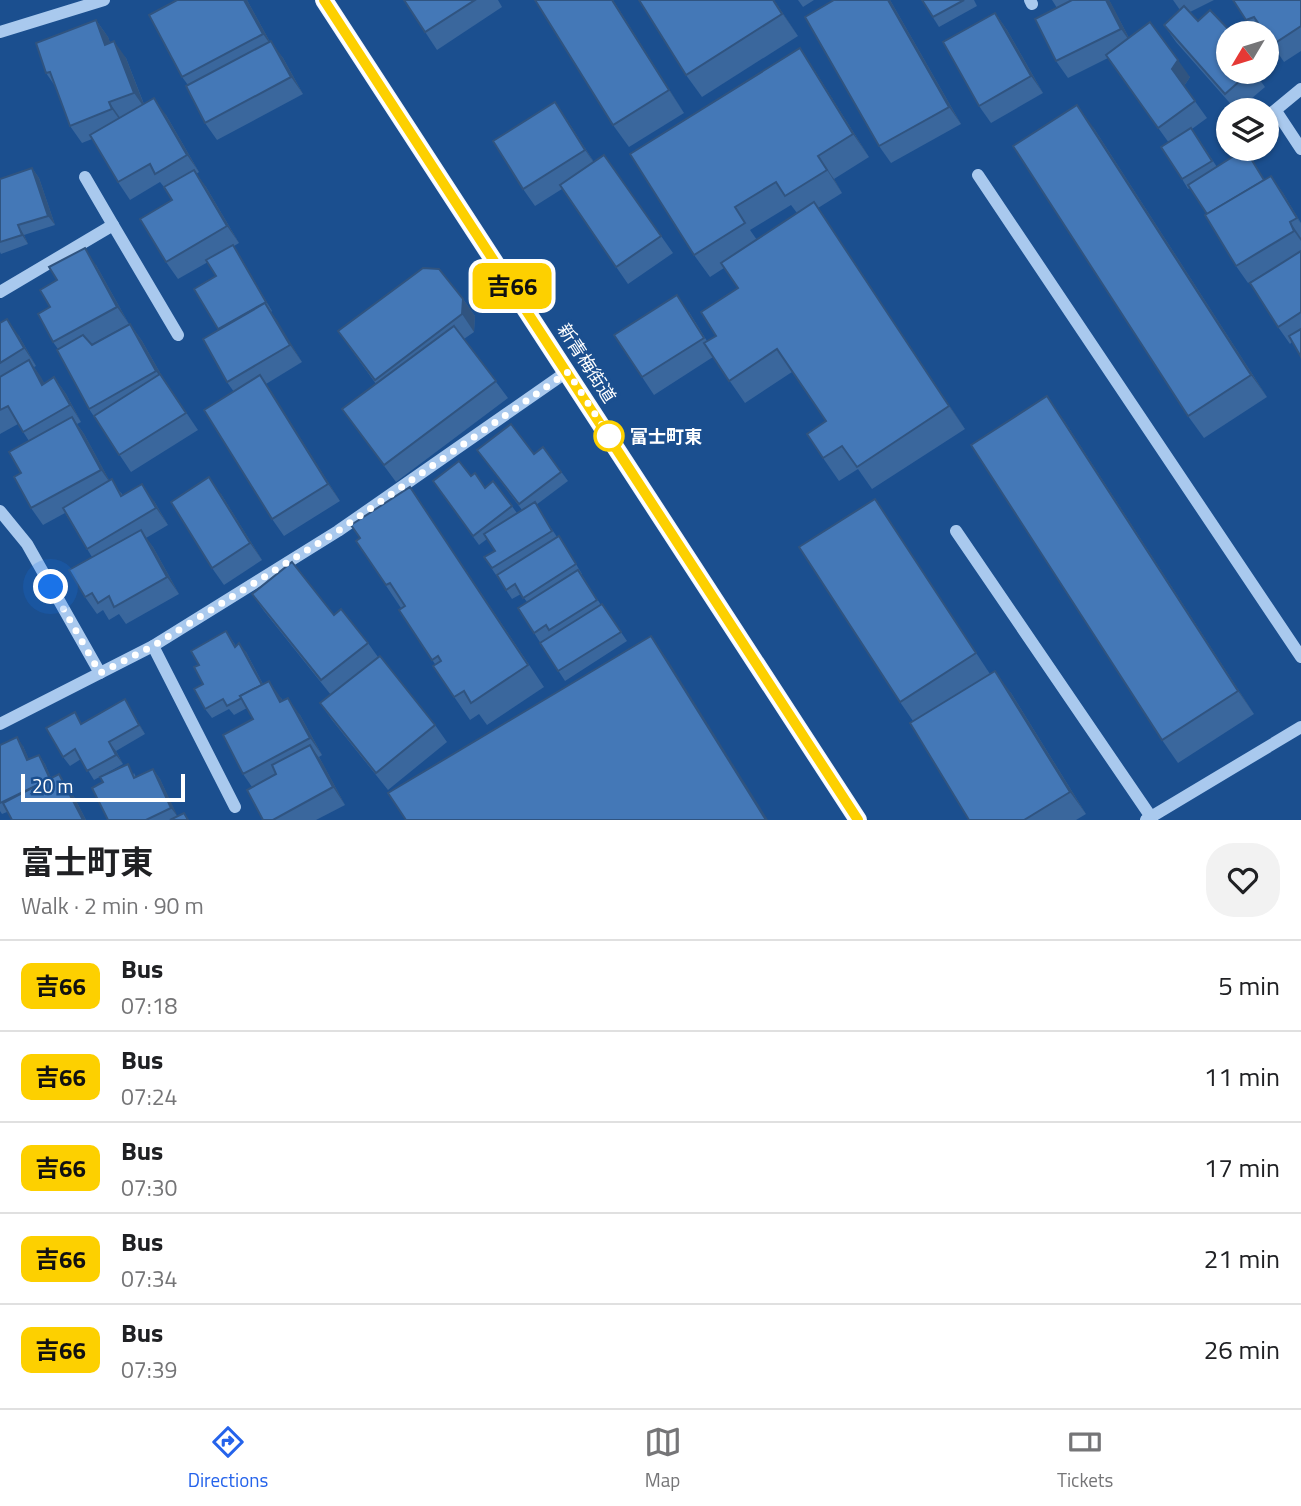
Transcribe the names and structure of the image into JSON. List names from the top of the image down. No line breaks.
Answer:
{"streets":{"main road":["新青梅街道"]},"places":["富士町東"],"lines":["bus line 吉66"],"scale_bar":"20 m","north":"bottom left","page":{"on_map":"吉66","scale":"20 m","heading":["富士町東","Walk · 2 min · 90 m"],"list":[{"mark":"吉66","name":"Bus","note":"07:18","value":"5 min"},{"mark":"吉66","name":"Bus","note":"07:24","value":"11 min"},{"mark":"吉66","name":"Bus","note":"07:30","value":"17 min"},{"mark":"吉66","name":"Bus","note":"07:34","value":"21 min"},{"mark":"吉66","name":"Bus","note":"07:39","value":"26 min"}],"tabs":["Directions","Map","Tickets"]}}
